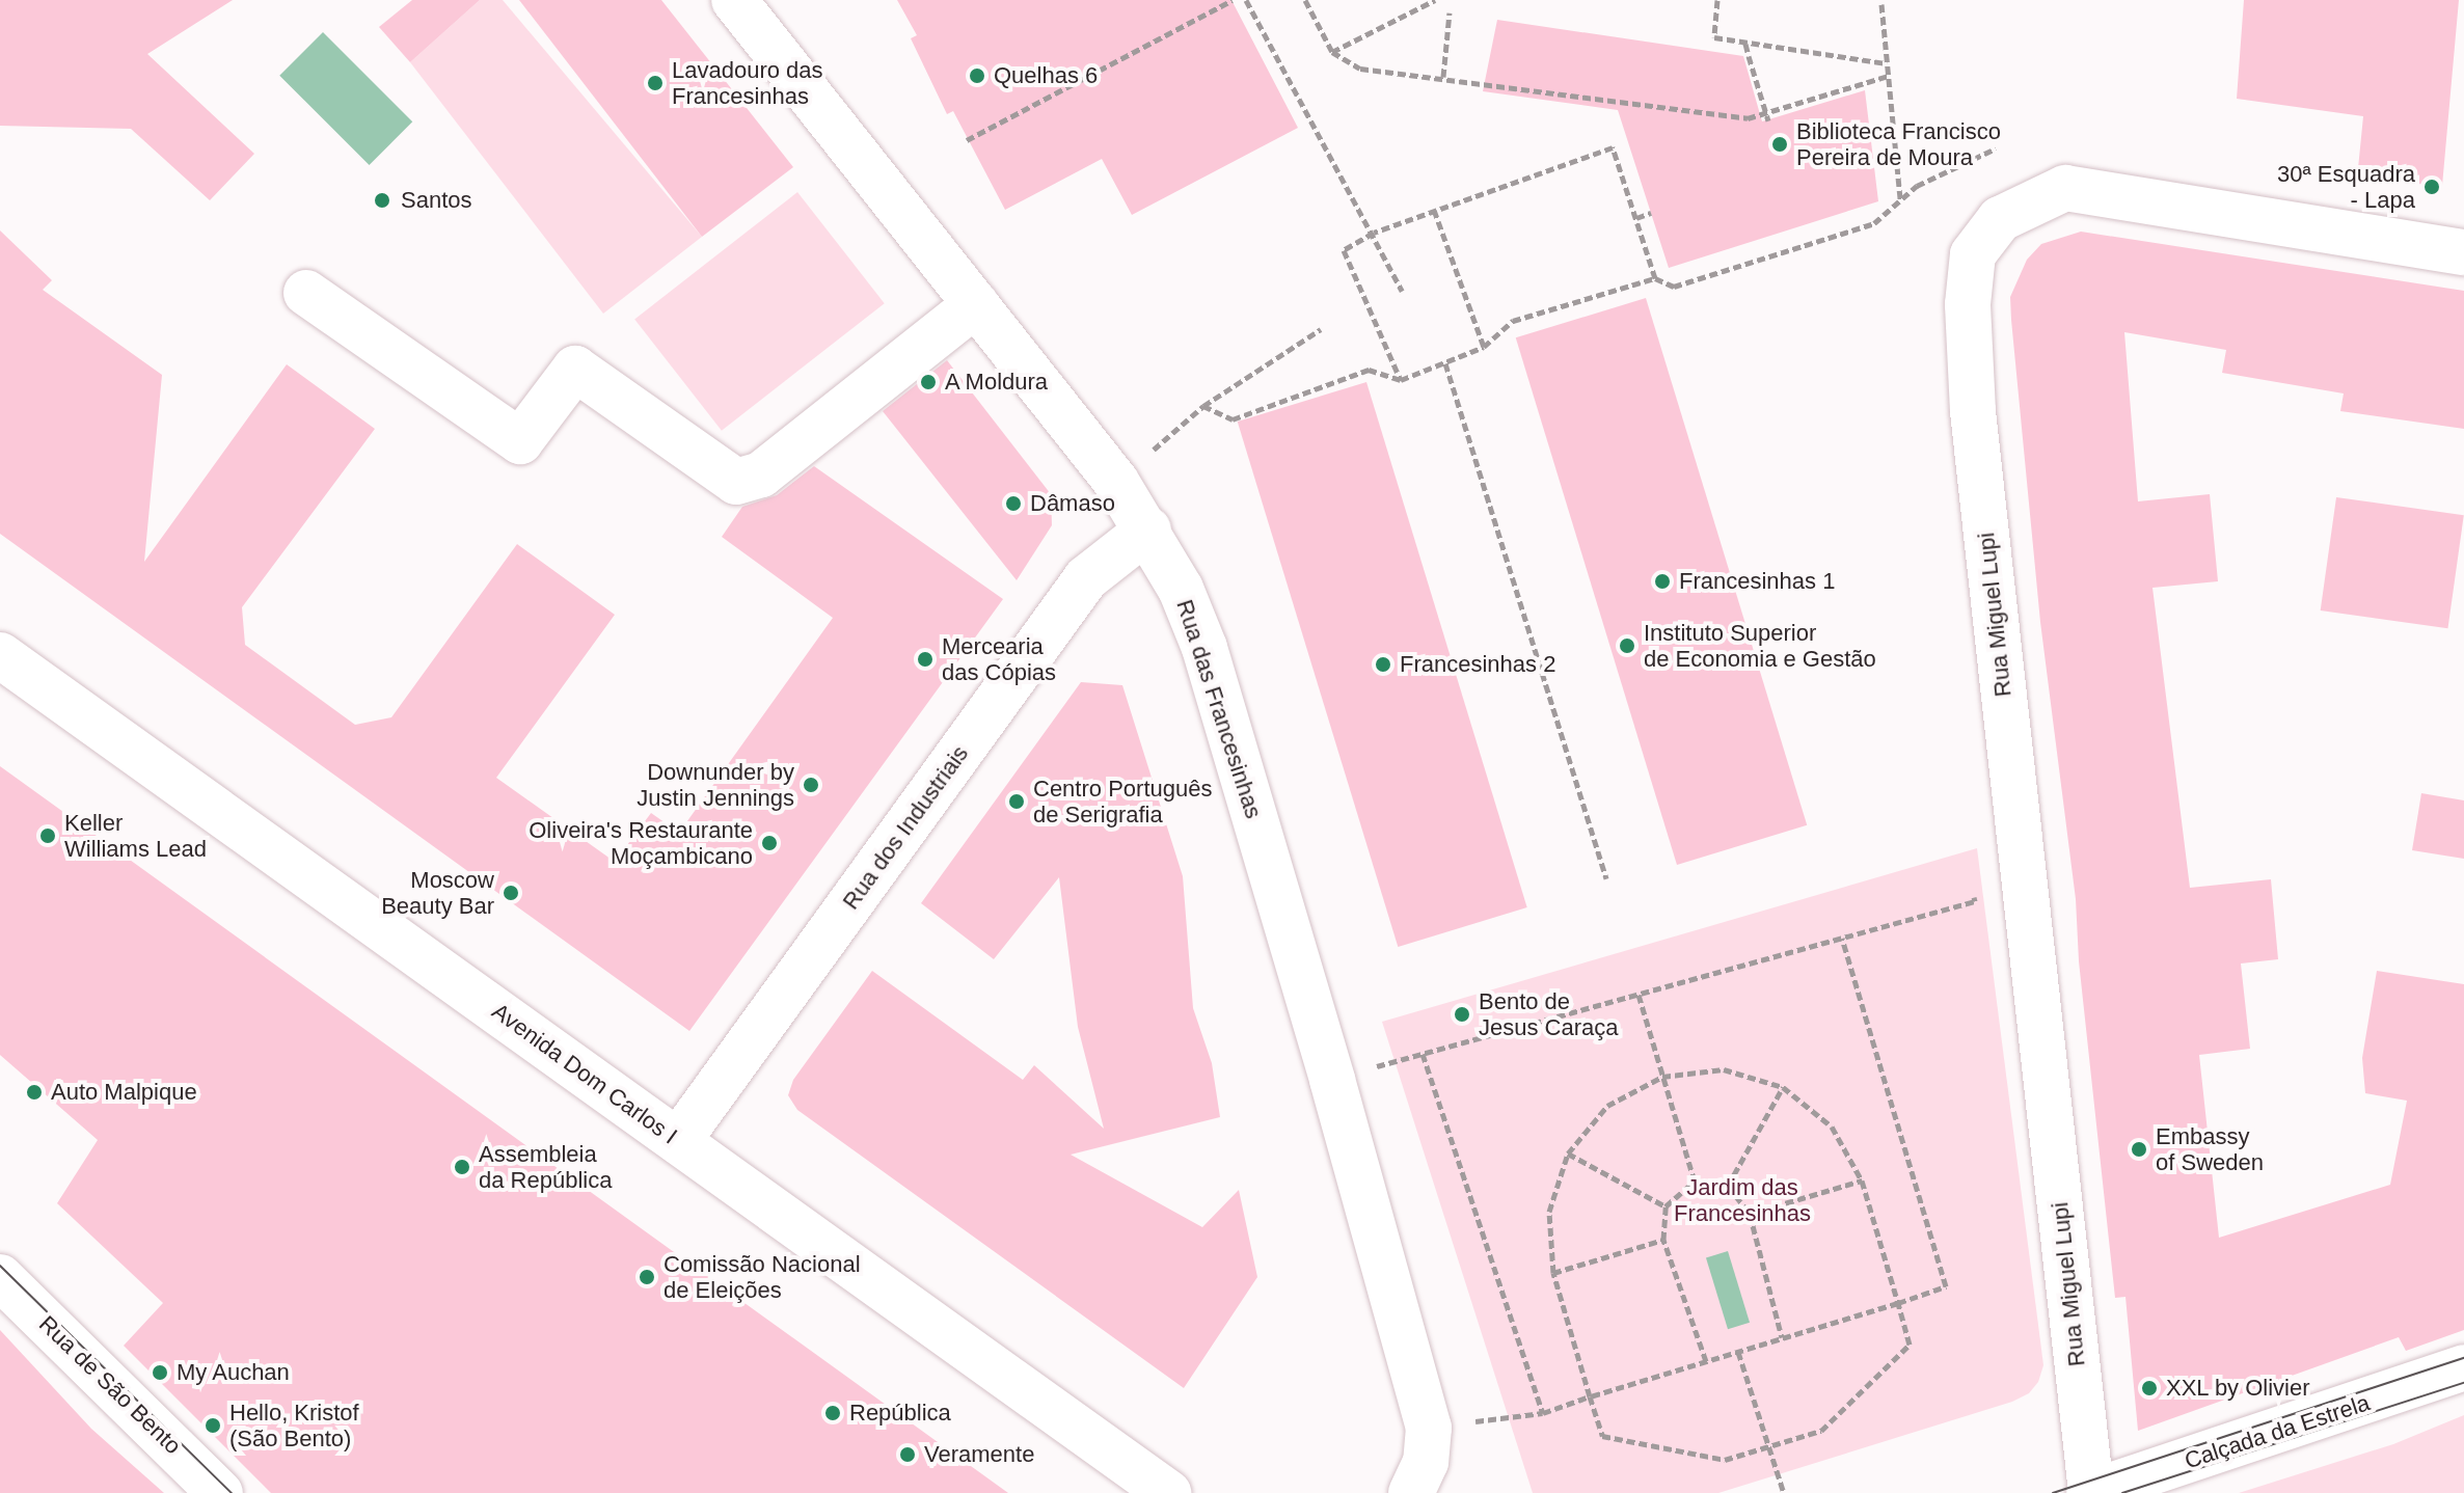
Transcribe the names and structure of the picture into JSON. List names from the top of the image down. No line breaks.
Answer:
{"streets":{"street":["Rua Miguel Lupi","Rua das Francesinhas","Rua dos Industriais","Avenida Dom Carlos I","Rua de São Bento","Calçada da Estrela"]},"crossings":[["Rua Miguel Lupi","Calçada da Estrela"],["Rua das Francesinhas","Rua dos Industriais"],["Rua dos Industriais","Avenida Dom Carlos I"]],"parks":["Jardim das Francesinhas"],"places":["Quelhas 6","Lavadouro das Francesinhas","Biblioteca Francisco Pereira de Moura","30ª Esquadra - Lapa","Santos","A Moldura","Dâmaso","Francesinhas 1","Instituto Superior de Economia e Gestão","Mercearia das Cópias","Francesinhas 2","Downunder by Justin Jennings","Centro Português de Serigrafia","Keller Williams Lead","Oliveira's Restaurante Moçambicano","Moscow Beauty Bar","Bento de Jesus Caraça","Auto Malpique","Embassy of Sweden","Assembleia da República","Comissão Nacional de Eleições","My Auchan","XXL by Olivier","República","Hello, Kristof (São Bento)","Veramente"]}
